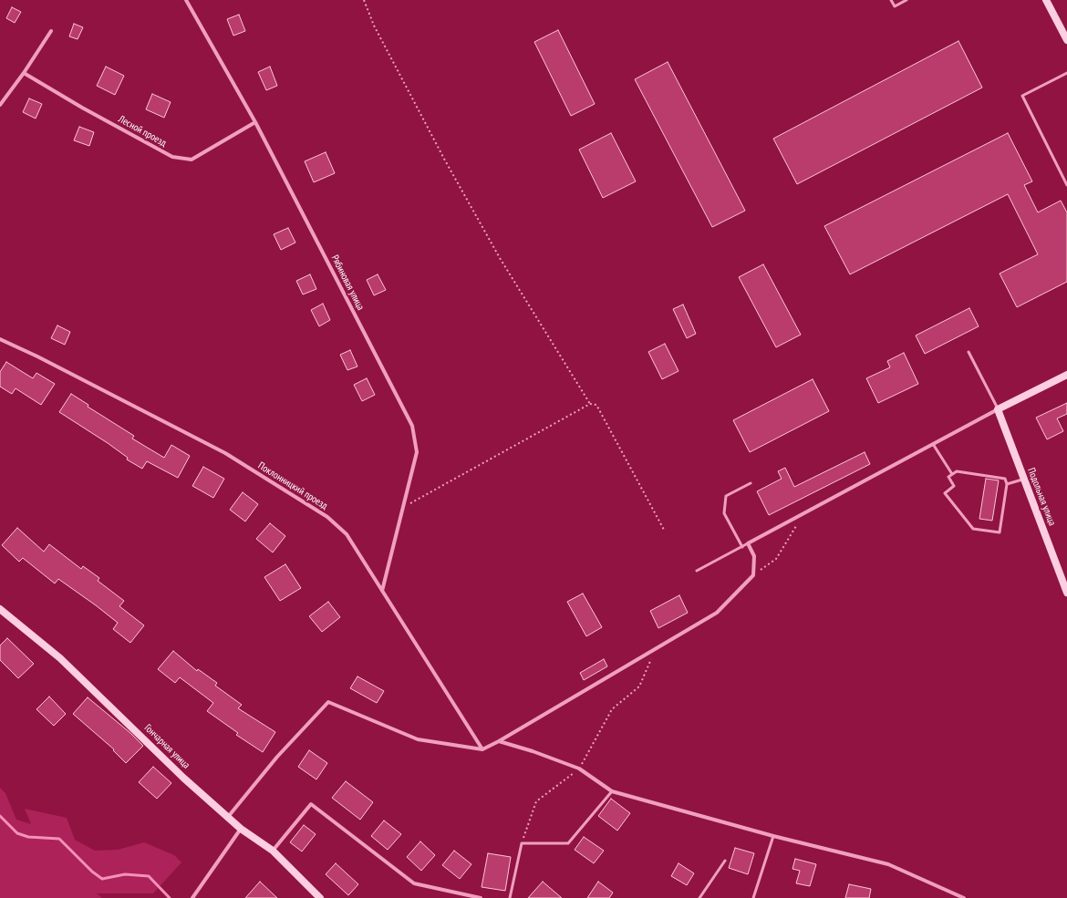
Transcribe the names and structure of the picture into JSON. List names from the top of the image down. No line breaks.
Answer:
{"streets":{"street":["Лесной проезд","Рябиновая улица","Поклонницкий проезд","Подольная улица","Гончарная улица"]},"crossings":[["Лесной проезд","Рябиновая улица"],["Рябиновая улица","Поклонницкий проезд"]]}
